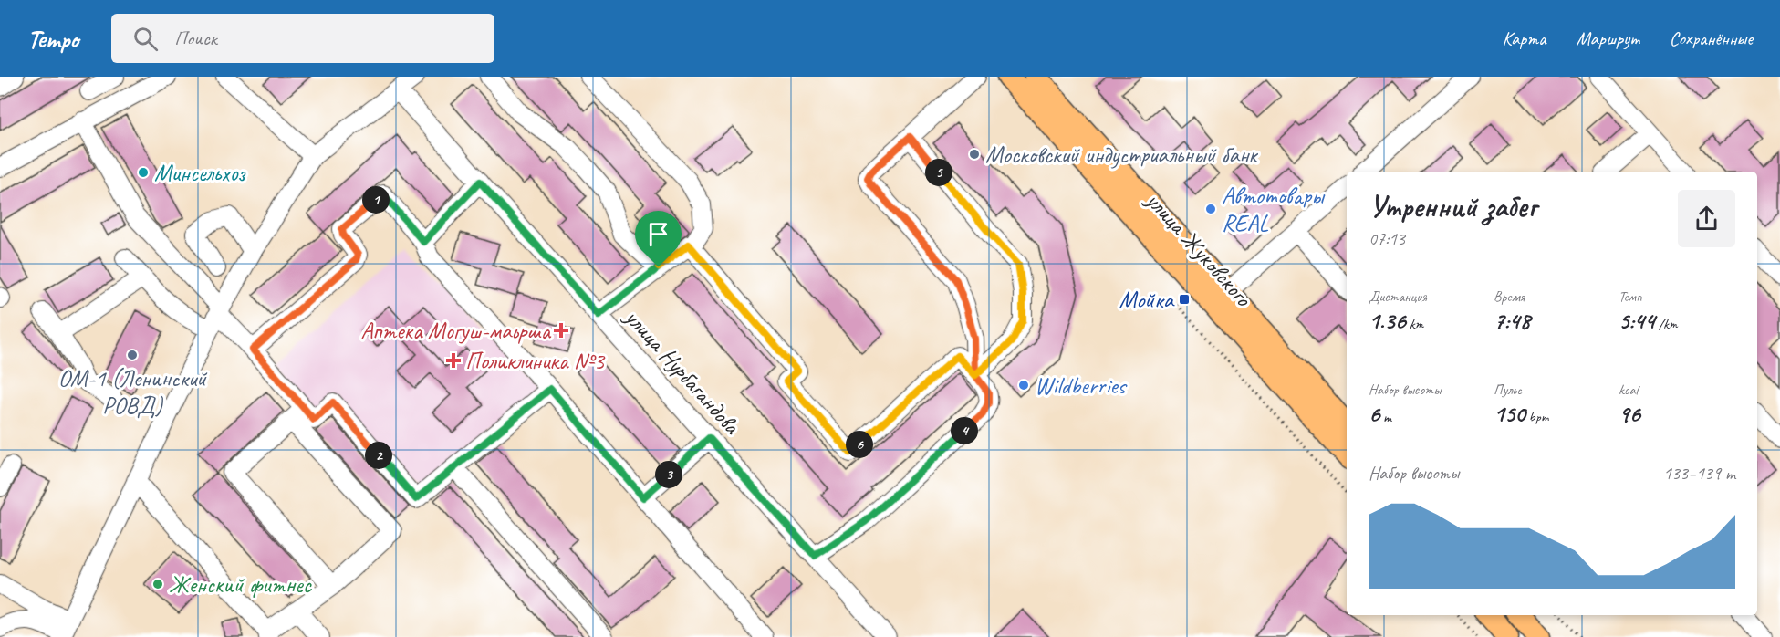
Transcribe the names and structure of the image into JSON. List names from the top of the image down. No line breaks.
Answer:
{"streets":{"main road":["улица Жуковского"],"street":["улица Нурбагандова"]},"places":{"other":["Московский индустриальный банк","Минсельхоз","Автотовары REAL","ОМ-1 (Ленинский РОВД)","Wildberries","Женский фитнес"],"transit":["Мойка"],"health":["Аптека Могуш-маьрша","Поликлиника №3"]},"page":{"header":"Tempo","search":"Поиск","nav":["Карта","Маршрут","Сохранённые"],"pins":["5","1","4","6","2","3"],"heading":["Утренний забег","07:13"],"stats":[["Дистанция","1.36 km"],["Время","7:48"],["Темп","5:44 /km"],["Набор высоты","6 m"],["Пульс","150 bpm"],["kcal","96"]],"chart":["Набор высоты","133–139 m"]}}
